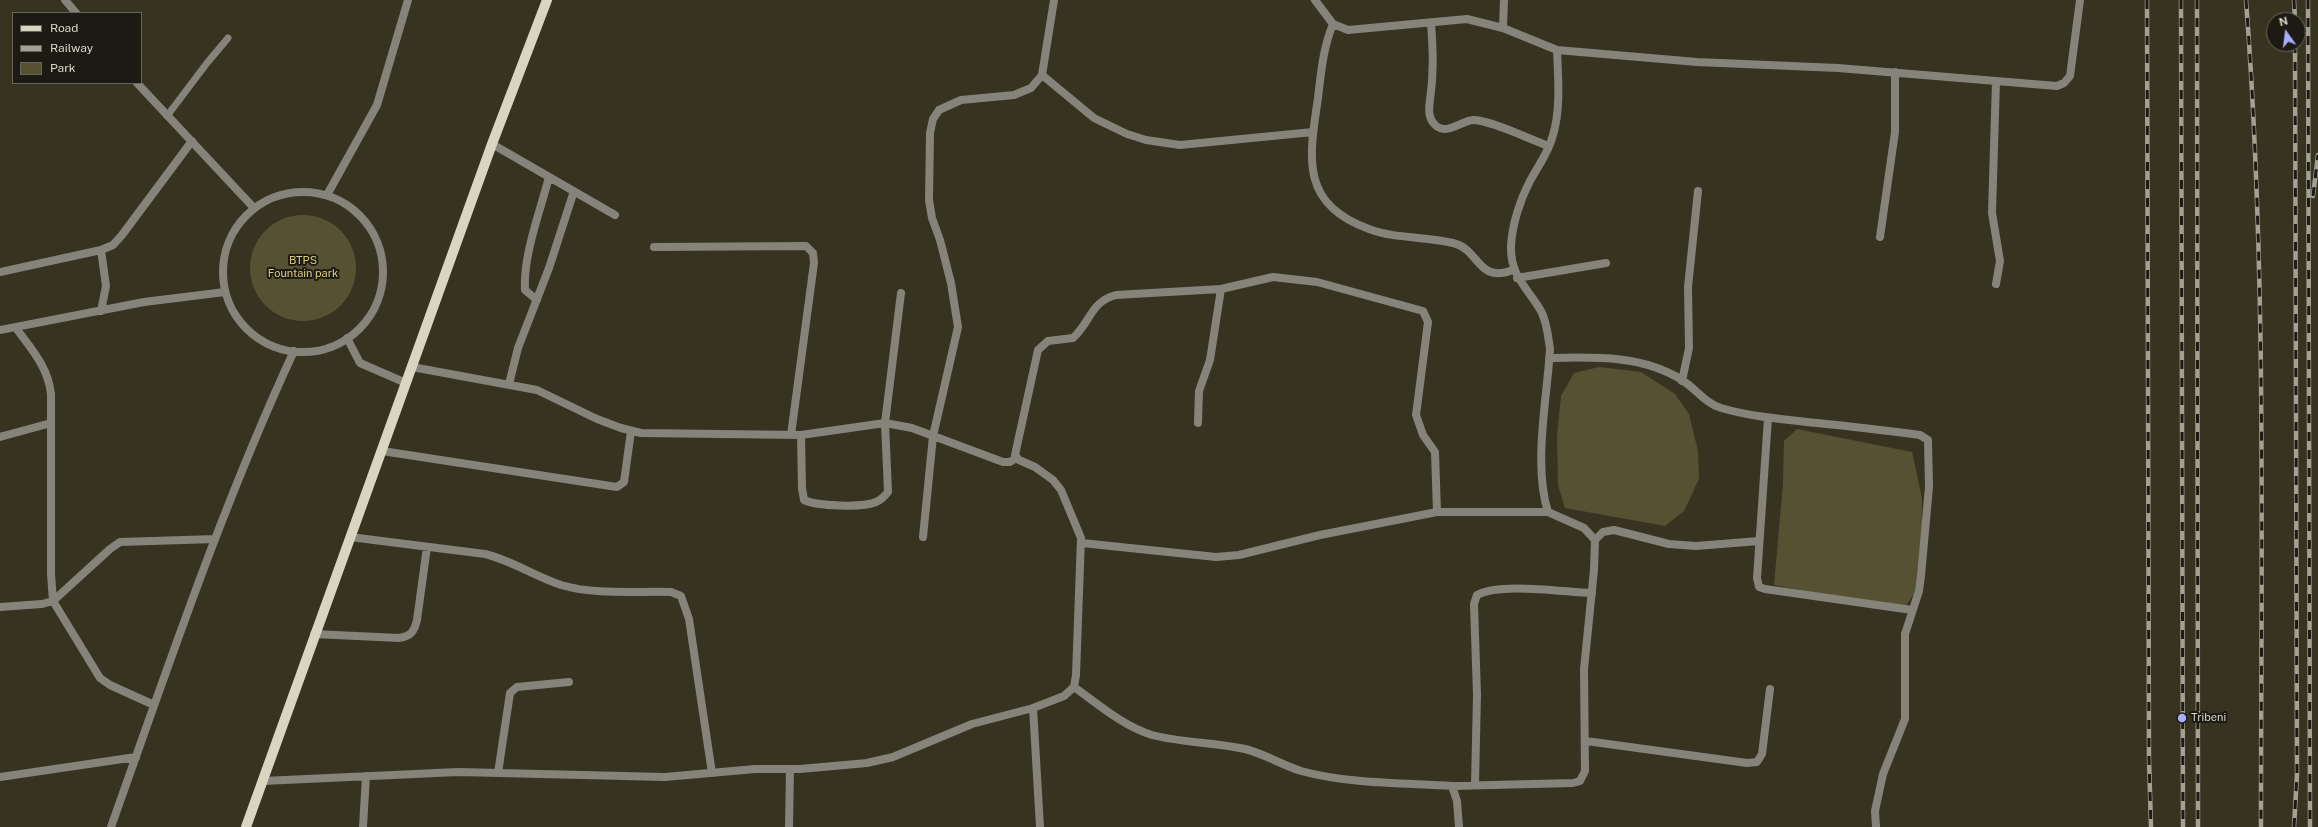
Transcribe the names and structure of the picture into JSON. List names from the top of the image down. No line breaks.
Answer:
{"parks":["BTPS Fountain park"],"places":["Tribeni"],"legend":["Road","Railway","Park"],"north":"top"}
